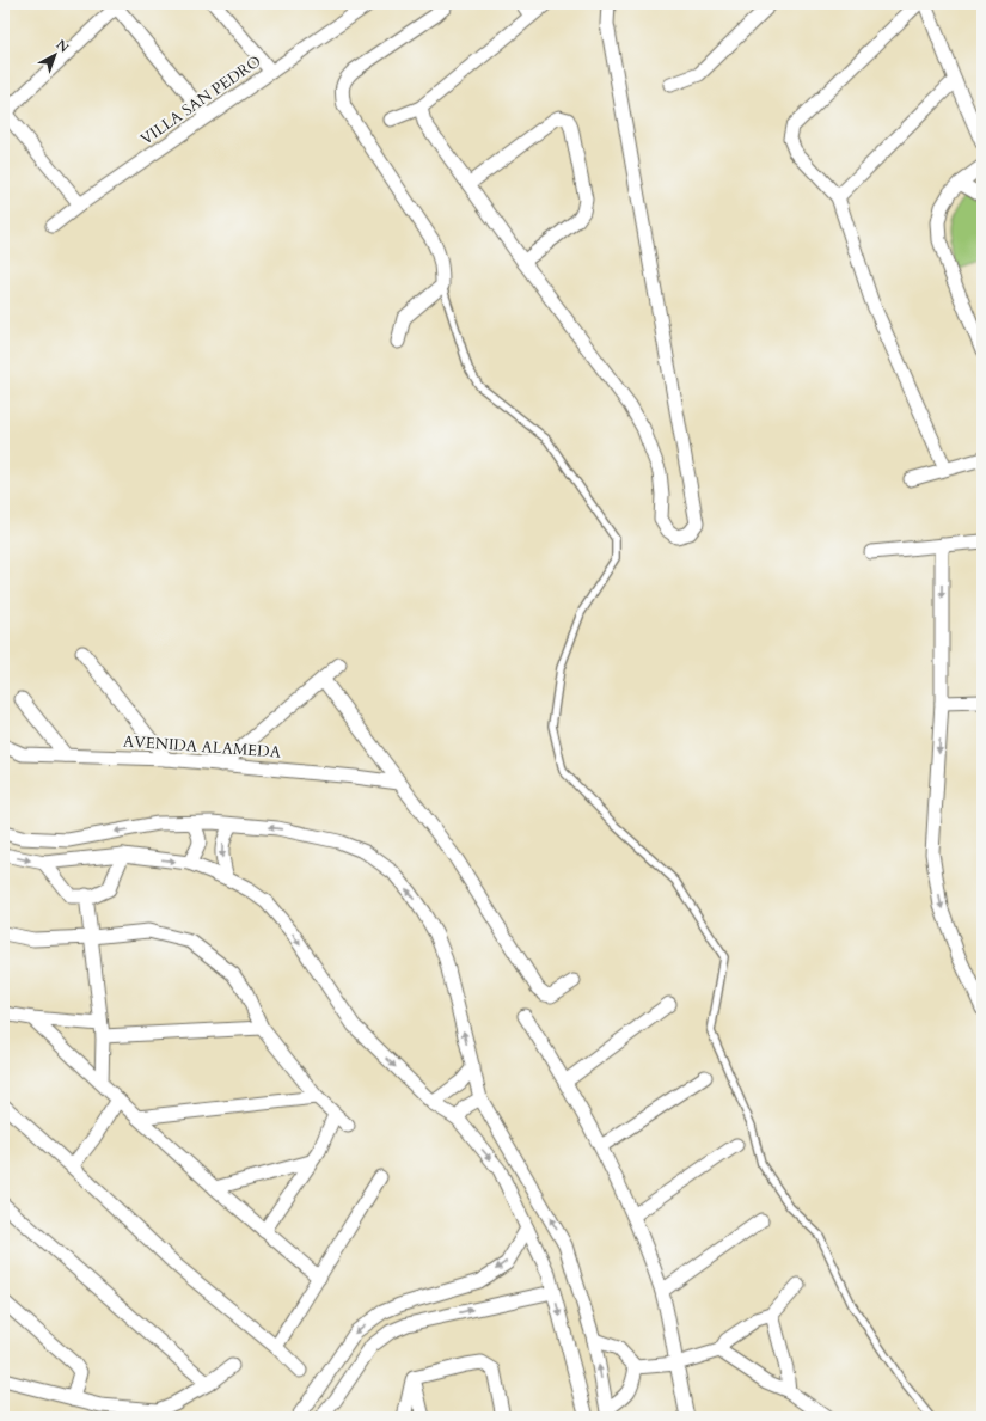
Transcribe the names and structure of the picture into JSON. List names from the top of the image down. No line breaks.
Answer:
{"streets":{"street":["VILLA SAN PEDRO","AVENIDA ALAMEDA"]},"north":"top right"}
